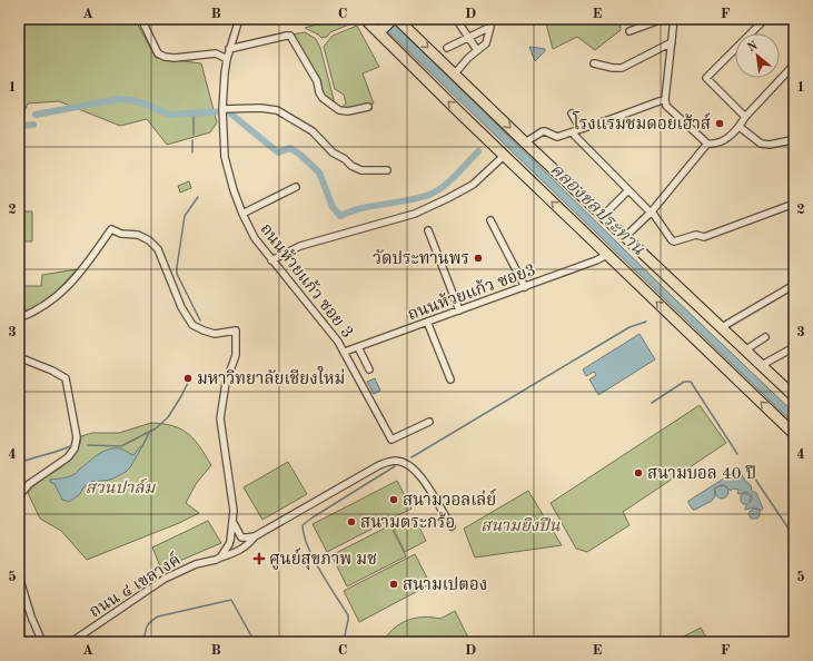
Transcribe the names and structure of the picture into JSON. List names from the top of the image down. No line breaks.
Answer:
{"streets":{"street":["ถนนห้วยแก้ว ซอย 3","ถนนห้วยแก้ว ซอย3","ถนน ๔ เขลางค์"]},"crossings":[["ถนนห้วยแก้ว ซอย 3","ถนนห้วยแก้ว ซอย3"]],"water":["คลองชลประทาน"],"parks":["สวนปาล์ม","สนามยิงปืน"],"places":{"other":["โรงแรมชมดอยเฮ้าส์","วัดประทานพร","มหาวิทยาลัยเชียงใหม่","สนามบอล 40 ปี","สนามวอลเล่ย์","สนามตระกร้อ","สนามเปตอง"],"health":["ศูนย์สุขภาพ มช"]},"north":"top left","grid":{"columns":["A","B","C","D","E","F"],"rows":["1","2","3","4","5"]}}
